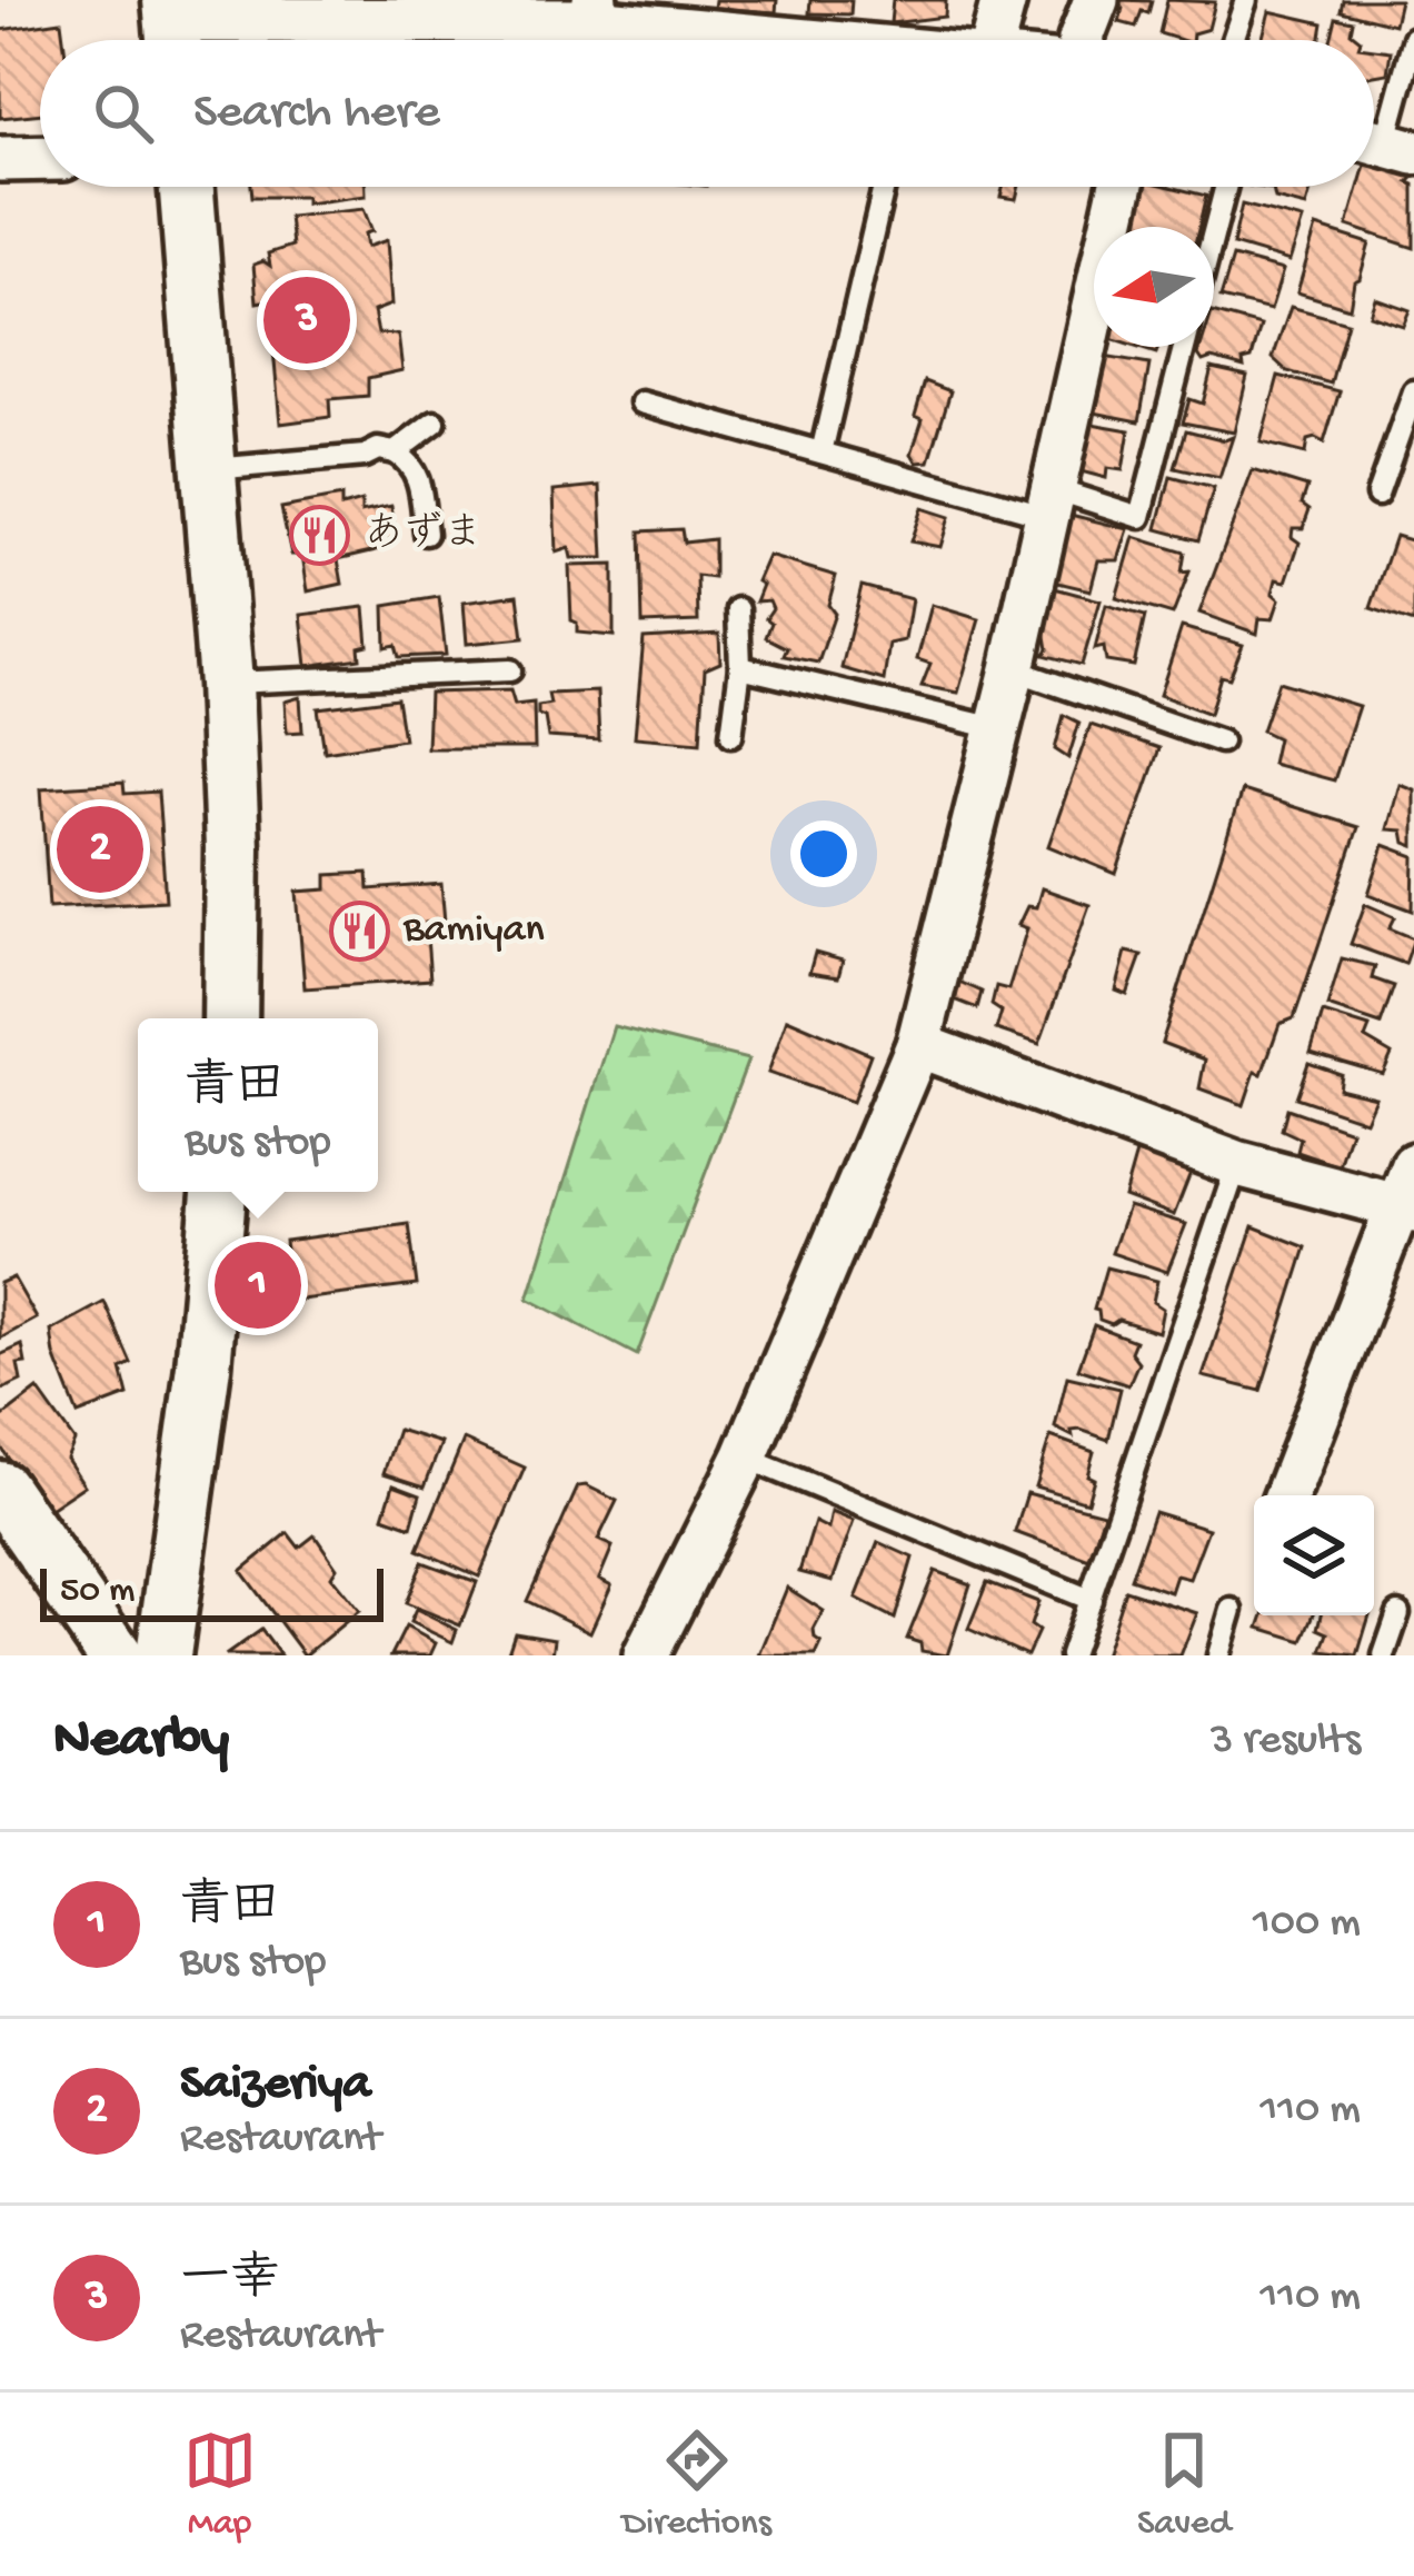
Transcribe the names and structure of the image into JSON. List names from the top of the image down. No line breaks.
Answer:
{"places":{"restaurant":["あずま","Bamiyan"]},"scale_bar":"50 m","north":"left","page":{"search":"Search here","pins":["3","2","1"],"popup":["青田","Bus stop"],"scale":"50 m","heading":["Nearby","3 results"],"list":[{"mark":"1","name":"青田","note":"Bus stop","value":"100 m"},{"mark":"2","name":"Saizeriya","note":"Restaurant","value":"110 m"},{"mark":"3","name":"一幸","note":"Restaurant","value":"110 m"}],"nav":["Map","Directions","Saved"]}}
